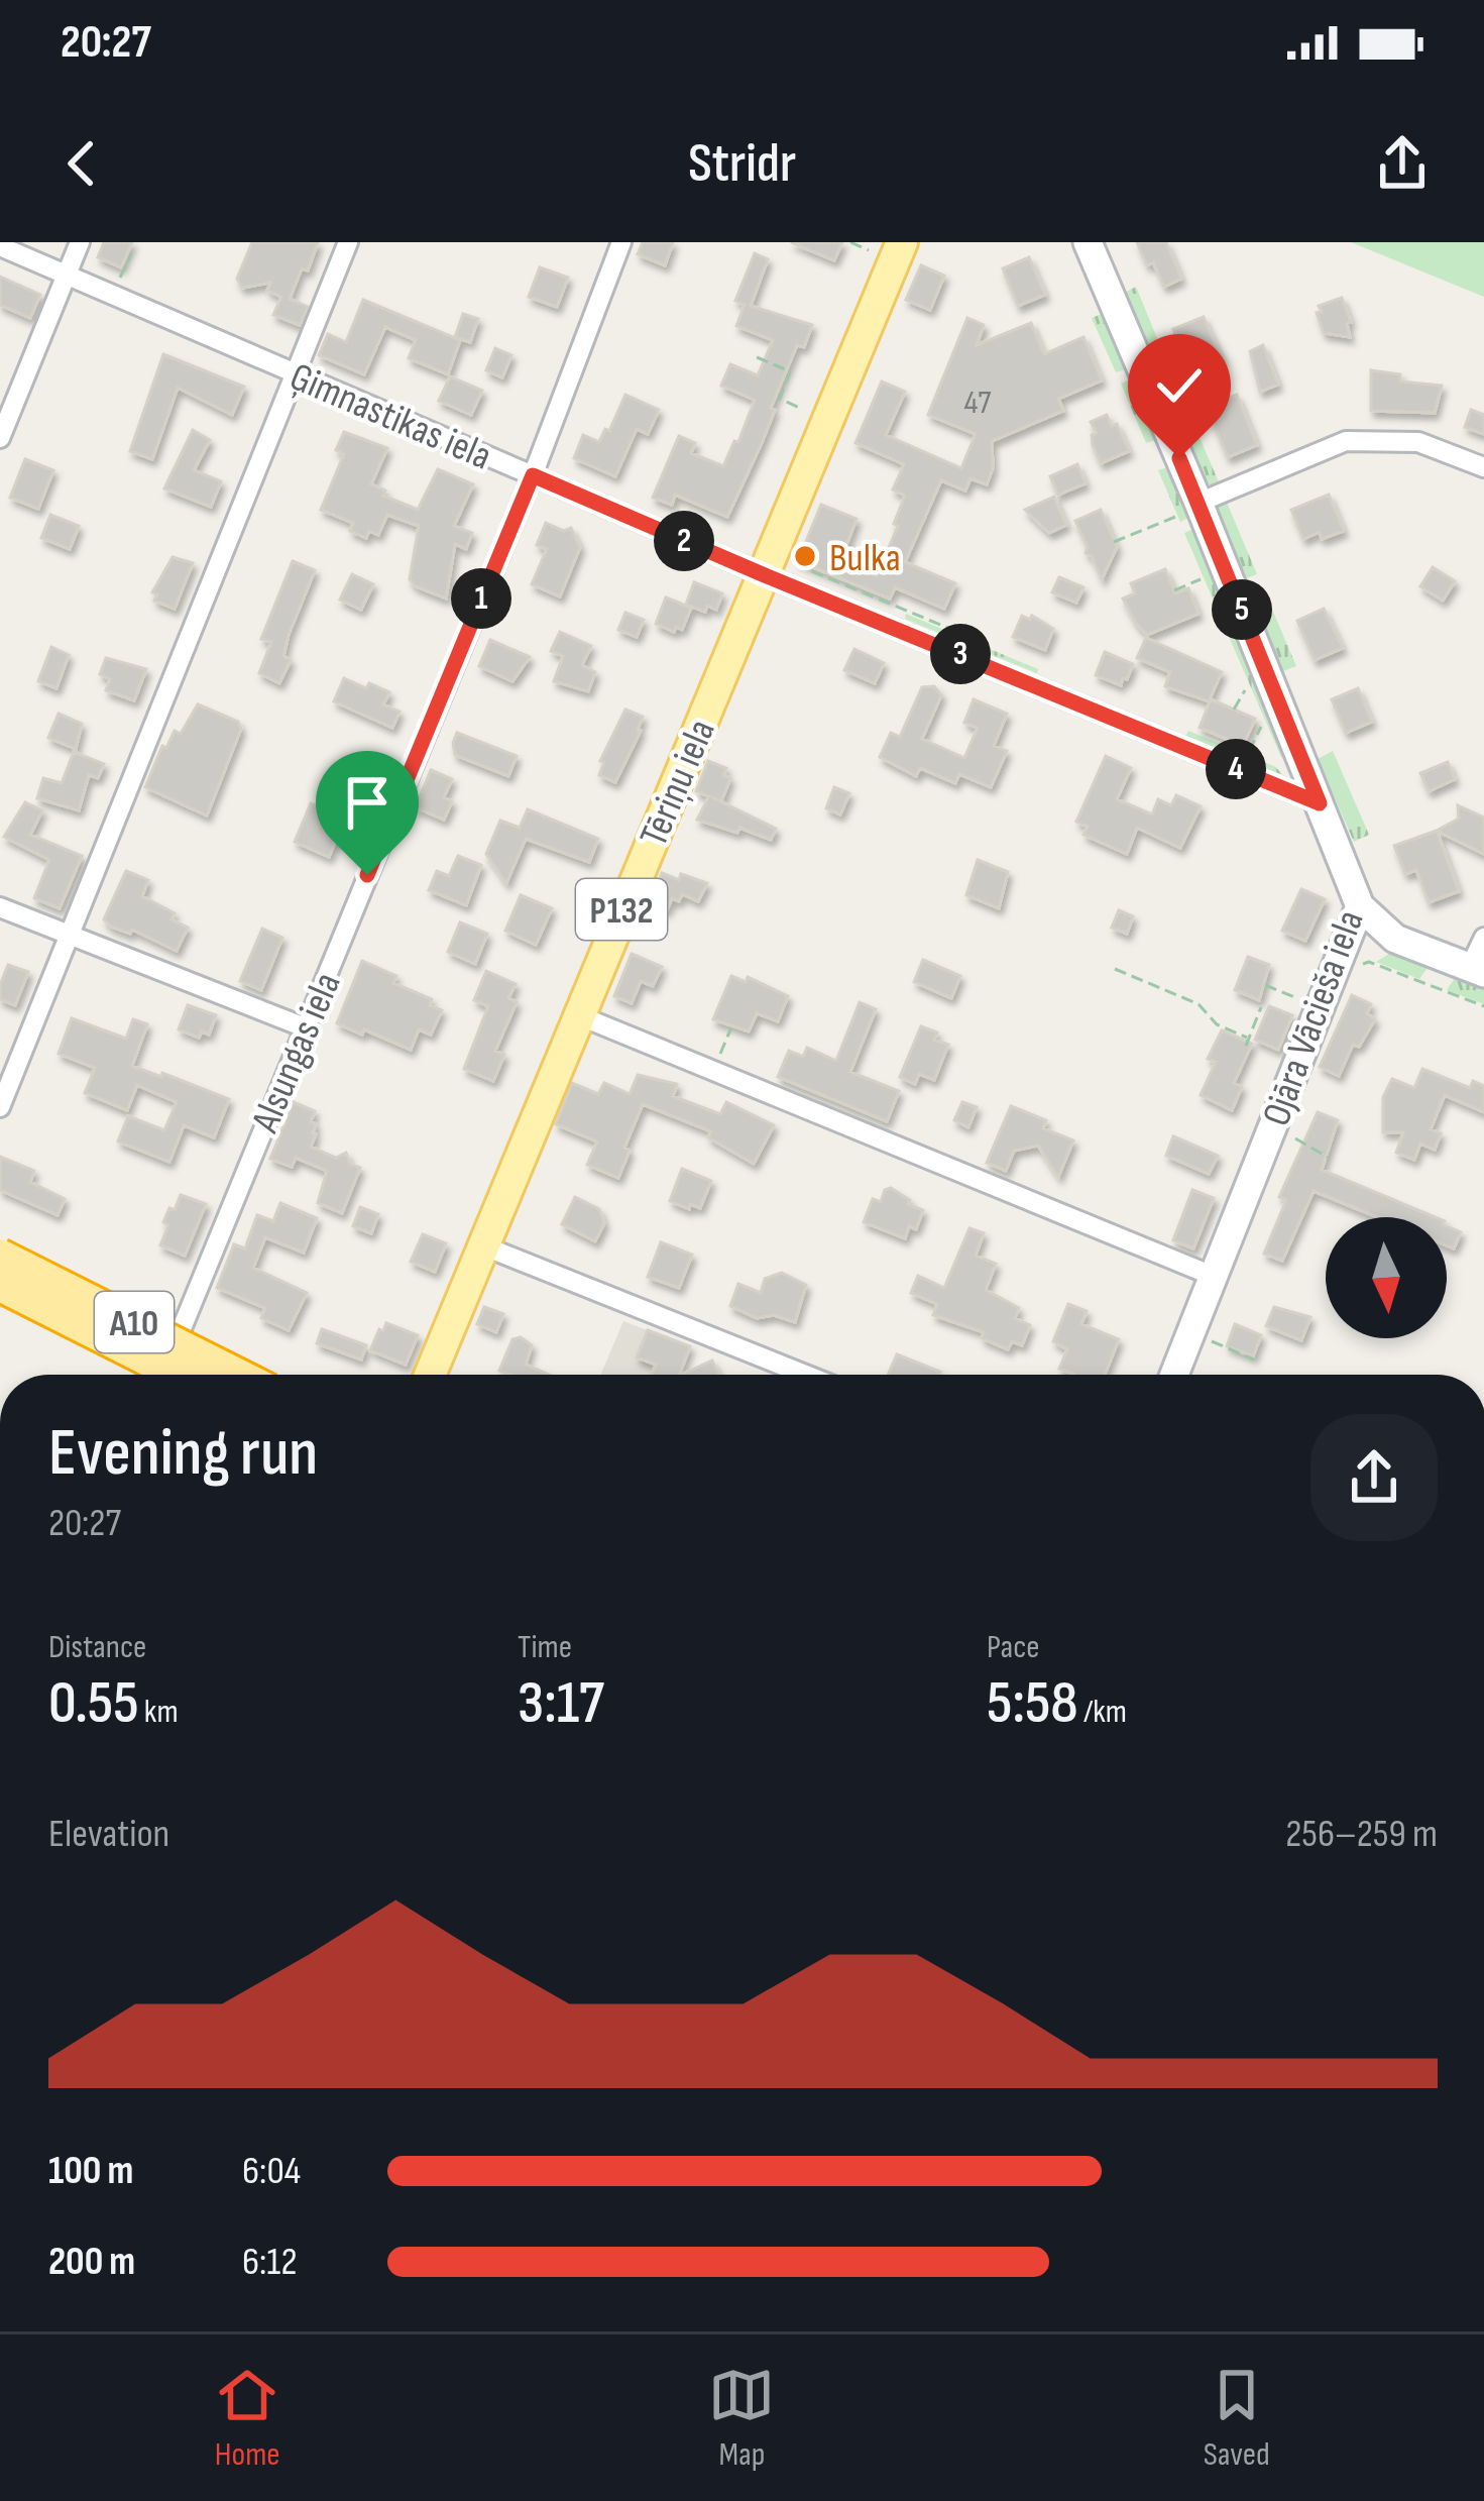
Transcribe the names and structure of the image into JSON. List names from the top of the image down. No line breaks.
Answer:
{"streets":{"highway":["A10"],"main road":["Tēriņu iela","P132","Ojāra Vācieša iela"],"street":["Ģimnastikas iela","Alsungas iela"]},"crossings":[["Ģimnastikas iela","Tēriņu iela"],["Ģimnastikas iela","Ojāra Vācieša iela"],["Ģimnastikas iela","Alsungas iela"]],"places":["Bulka"],"house_numbers":["47"],"north":"bottom","page":{"status":"20:27","header":"Stridr","pins":["2","1","5","3","4"],"heading":["Evening run","20:27"],"stats":[["Distance","0.55 km"],["Time","3:17"],["Pace","5:58 /km"]],"chart":["Elevation","256–259 m"],"list":[{"name":"100 m","note":"6:04"},{"name":"200 m","note":"6:12"}],"tabs":["Home","Map","Saved"]}}
